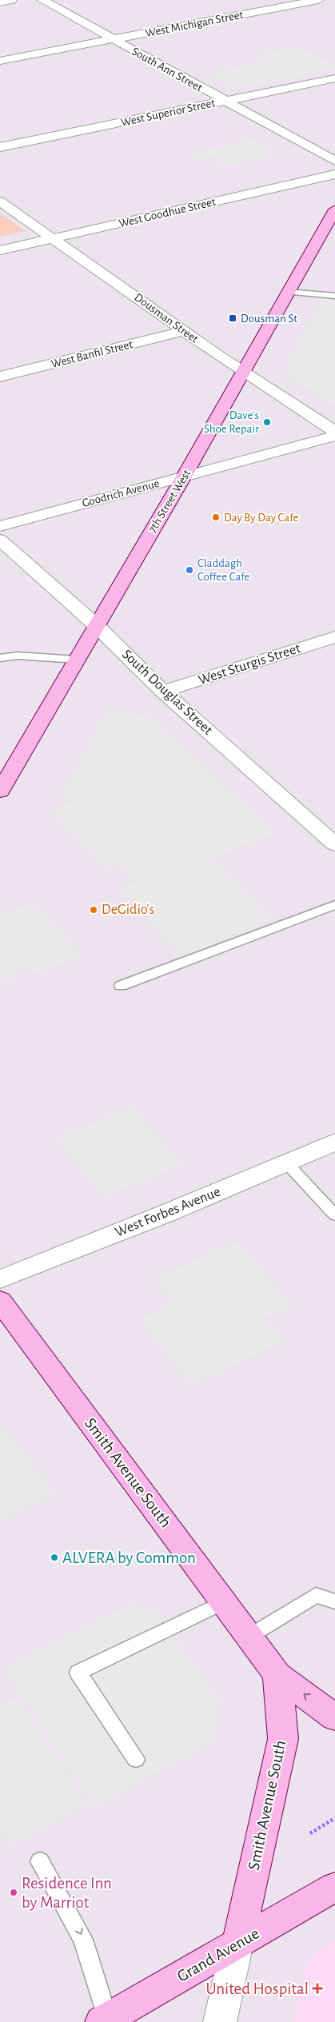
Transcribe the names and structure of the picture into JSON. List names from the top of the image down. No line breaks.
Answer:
{"streets":{"main road":["7th Street West","Smith Avenue South","Grand Avenue"],"street":["West Michigan Street","South Ann Street","West Superior Street","West Goodhue Street","Dousman Street","West Banfil Street","Goodrich Avenue","West Sturgis Street","South Douglas Street","West Forbes Avenue"]},"crossings":[["West Michigan Street","South Ann Street"],["South Ann Street","West Superior Street"],["West Goodhue Street","Dousman Street"],["Dousman Street","West Banfil Street"],["Dousman Street","7th Street West"],["Goodrich Avenue","7th Street West"],["7th Street West","South Douglas Street"],["West Sturgis Street","South Douglas Street"],["Smith Avenue South","Grand Avenue"]],"places":{"transit":["Dousman St"],"other":["Dave's Shoe Repair","Day By Day Cafe","Claddagh Coffee Cafe","DeGidio's","ALVERA by Common","Residence Inn by Marriot"],"health":["United Hospital"]}}
